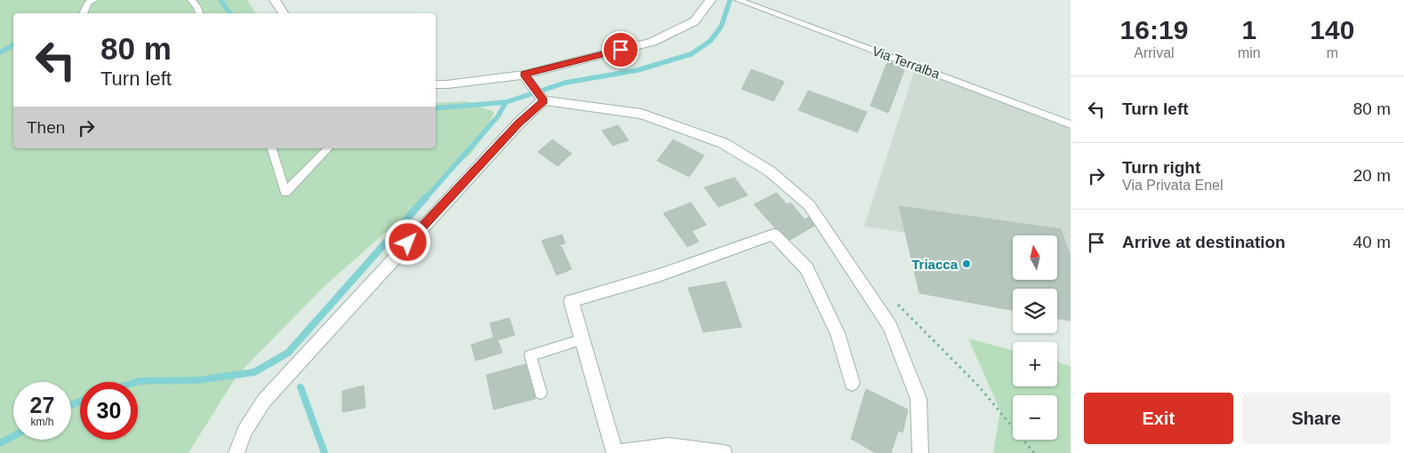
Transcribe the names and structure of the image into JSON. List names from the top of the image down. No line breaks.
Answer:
{"streets":{"lane":["Via Terralba"]},"places":["Triacca"],"north":"top","page":{"eta":["16:19","Arrival","1","min","140","m"],"turn":["80 m","Turn left"],"list":[{"name":"Turn left","value":"80 m"},{"name":"Turn right","note":"Via Privata Enel","value":"20 m"},{"name":"Arrive at destination","value":"40 m"}],"then":"Then","map_buttons":["+","−"],"speed":"27 km/h","limit":"30","buttons":["Exit","Share"]}}
